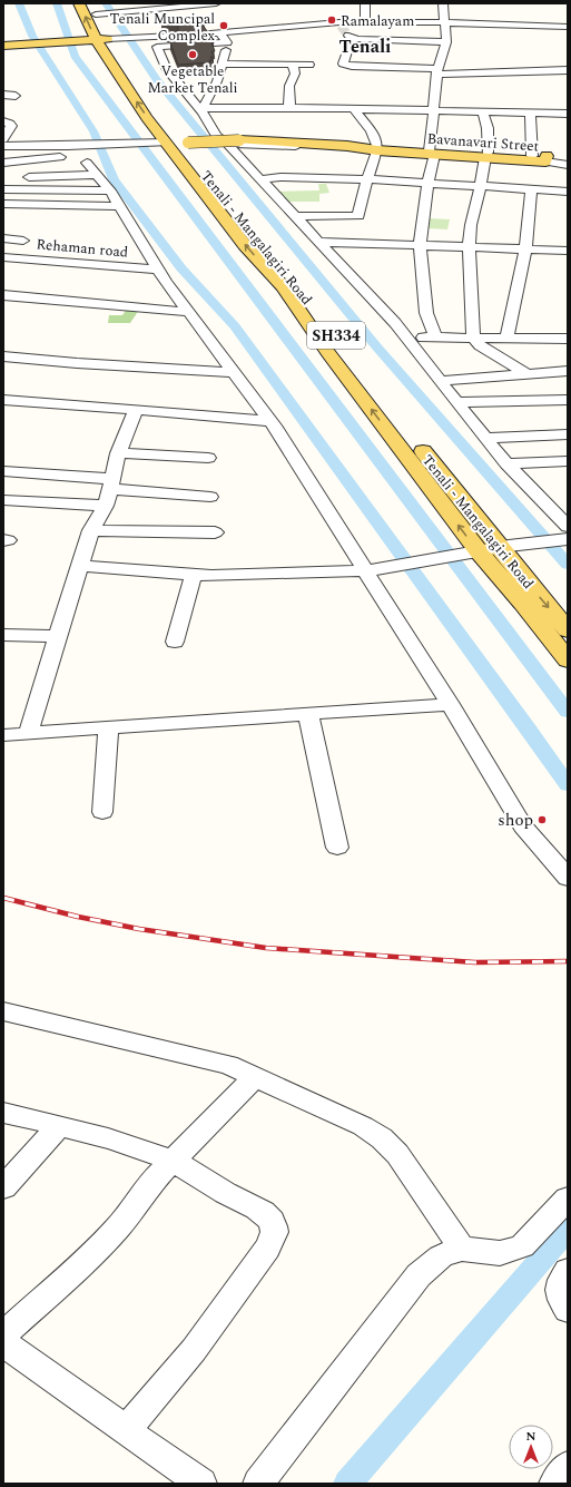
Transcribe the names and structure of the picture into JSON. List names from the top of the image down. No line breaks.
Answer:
{"streets":{"main road":["Bavanavari Street","Tenali - Mangalagiri Road","SH334"],"street":["Rehaman road"]},"crossings":[["Bavanavari Street","Tenali - Mangalagiri Road"],["Bavanavari Street","SH334"],["Tenali - Mangalagiri Road","SH334"]],"districts":["Tenali"],"places":["Ramalayam","Tenali Muncipal Complex","Vegetable Market Tenali","shop"],"north":"top"}
